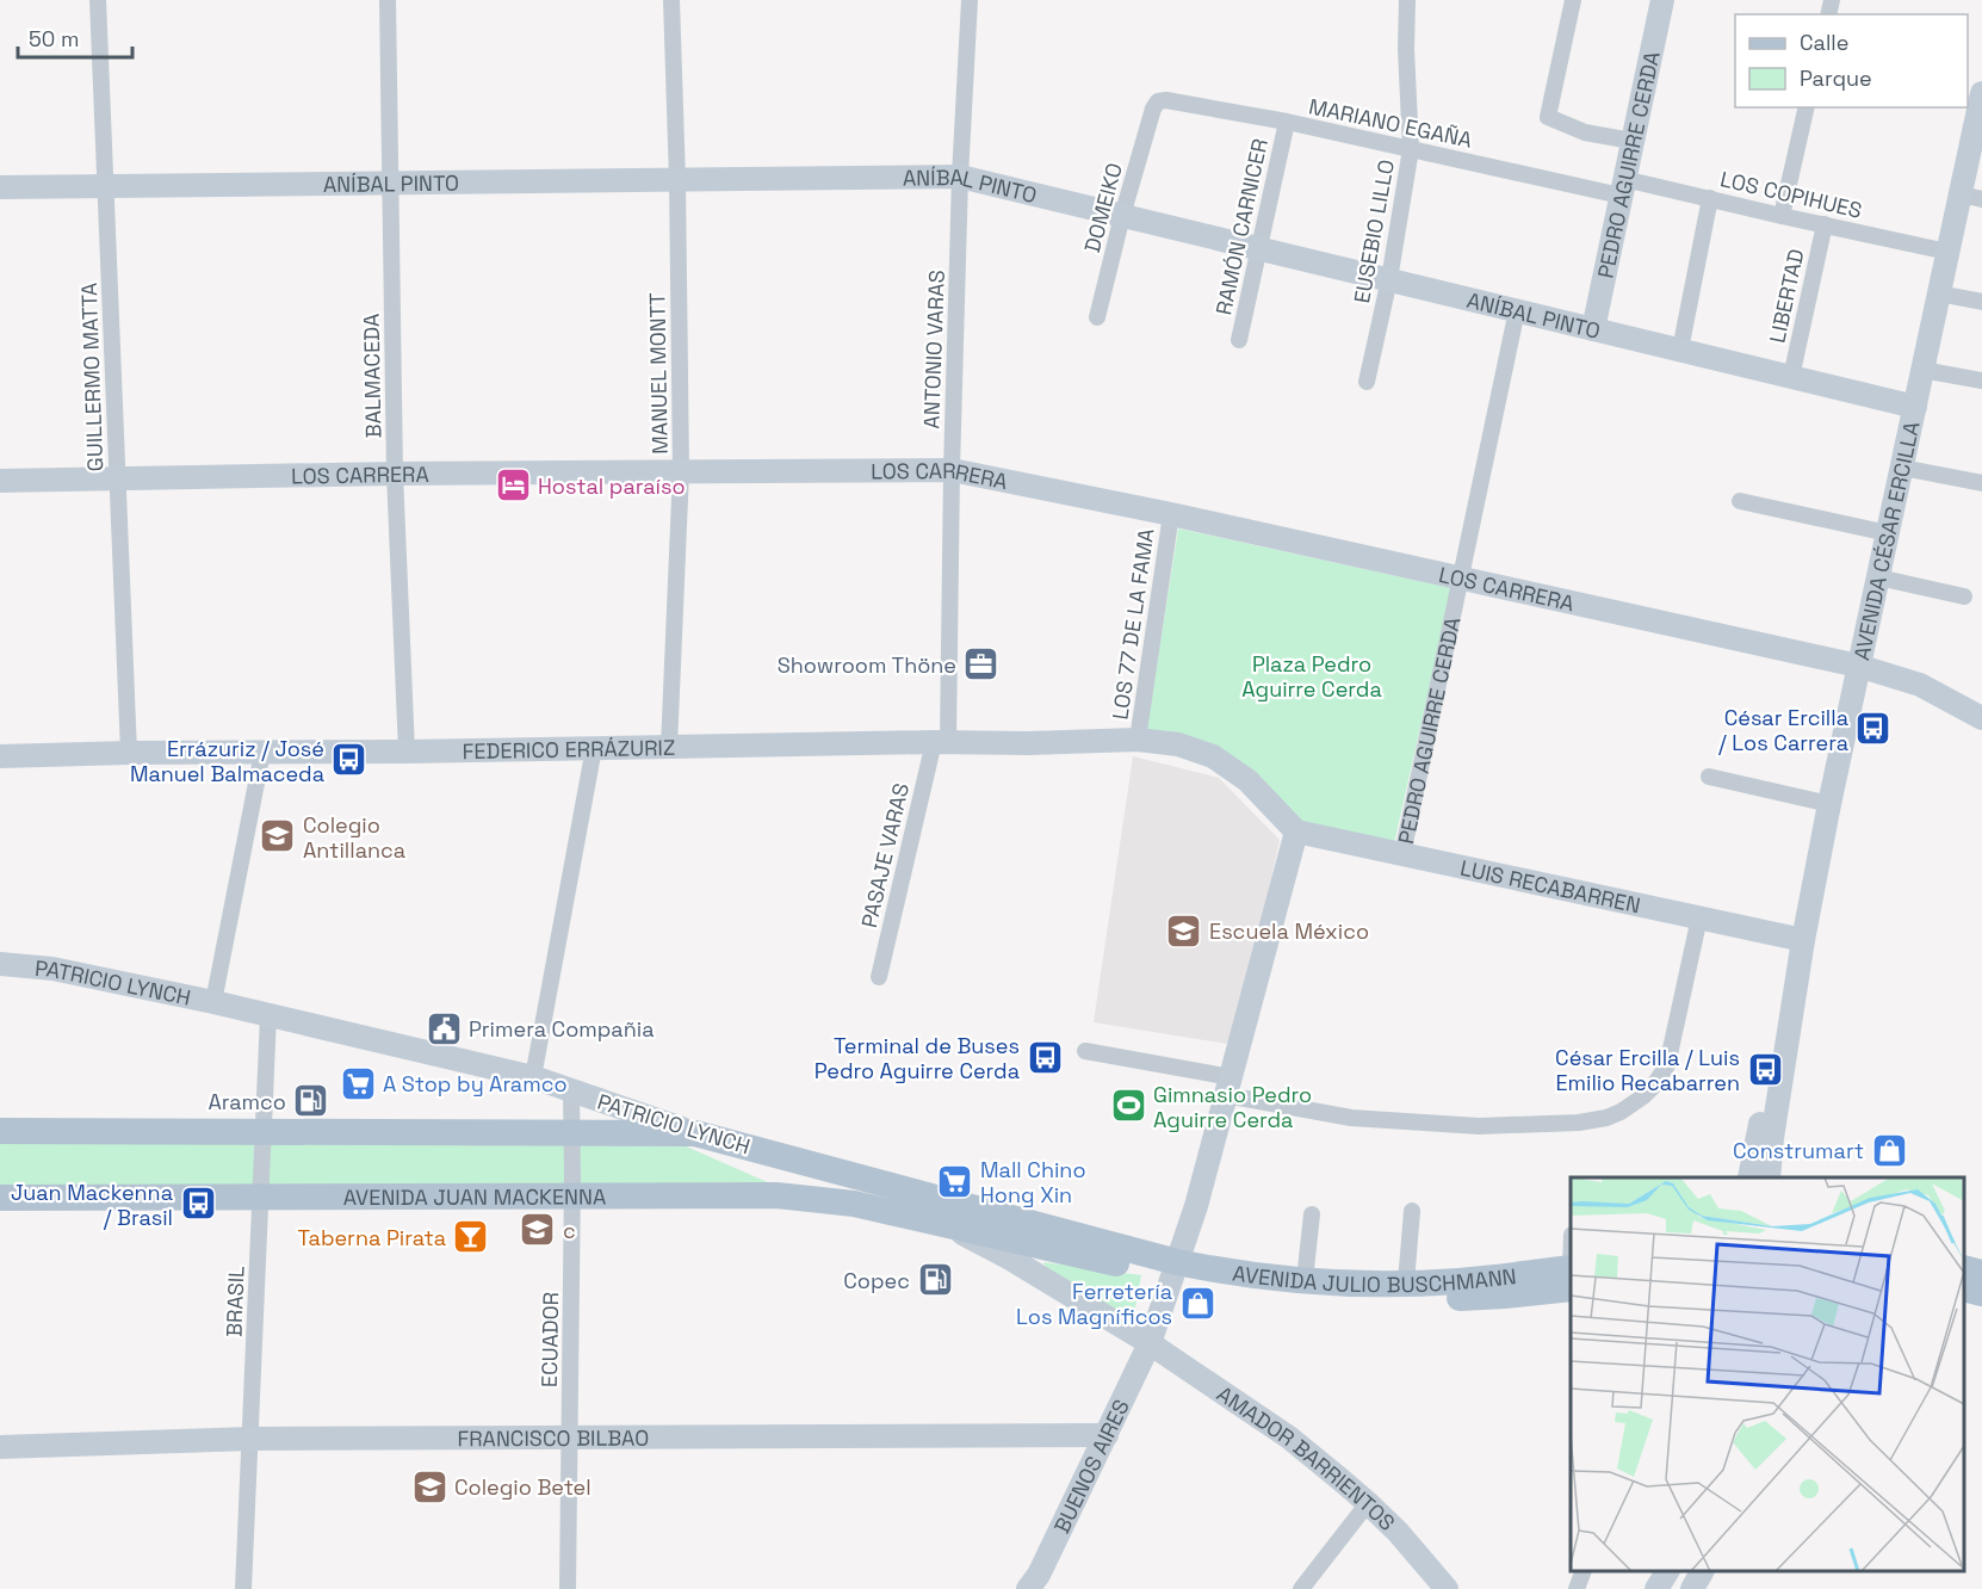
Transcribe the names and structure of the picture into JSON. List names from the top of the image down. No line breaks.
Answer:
{"streets":{"main road":["PATRICIO LYNCH","AVENIDA JUAN MACKENNA","AVENIDA JULIO BUSCHMANN"],"street":["MARIANO EGAÑA","PEDRO AGUIRRE CERDA","ANÍBAL PINTO","LOS COPIHUES","DOMEIKO","RAMÓN CARNICER","EUSEBIO LILLO","LIBERTAD","ANTONIO VARAS","MANUEL MONTT","BALMACEDA","GUILLERMO MATTA","LOS CARRERA","AVENIDA CÉSAR ERCILLA","LOS 77 DE LA FAMA","FEDERICO ERRÁZURIZ","PASAJE VARAS","LUIS RECABARREN","BRASIL","ECUADOR","FRANCISCO BILBAO","AMADOR BARRIENTOS","BUENOS AIRES"]},"crossings":[["MARIANO EGAÑA","PEDRO AGUIRRE CERDA"],["MARIANO EGAÑA","LOS COPIHUES"],["MARIANO EGAÑA","DOMEIKO"],["MARIANO EGAÑA","RAMÓN CARNICER"],["MARIANO EGAÑA","EUSEBIO LILLO"],["PEDRO AGUIRRE CERDA","ANÍBAL PINTO"],["PEDRO AGUIRRE CERDA","LOS COPIHUES"],["PEDRO AGUIRRE CERDA","LOS CARRERA"],["PEDRO AGUIRRE CERDA","LUIS RECABARREN"],["ANÍBAL PINTO","DOMEIKO"],["ANÍBAL PINTO","RAMÓN CARNICER"],["ANÍBAL PINTO","EUSEBIO LILLO"],["ANÍBAL PINTO","LIBERTAD"],["ANÍBAL PINTO","ANTONIO VARAS"],["ANÍBAL PINTO","MANUEL MONTT"],["ANÍBAL PINTO","BALMACEDA"],["ANÍBAL PINTO","GUILLERMO MATTA"],["ANÍBAL PINTO","AVENIDA CÉSAR ERCILLA"],["LOS COPIHUES","LIBERTAD"],["LOS COPIHUES","AVENIDA CÉSAR ERCILLA"],["ANTONIO VARAS","LOS CARRERA"],["ANTONIO VARAS","FEDERICO ERRÁZURIZ"],["ANTONIO VARAS","PASAJE VARAS"],["MANUEL MONTT","LOS CARRERA"],["MANUEL MONTT","FEDERICO ERRÁZURIZ"],["BALMACEDA","LOS CARRERA"],["BALMACEDA","FEDERICO ERRÁZURIZ"],["GUILLERMO MATTA","LOS CARRERA"],["GUILLERMO MATTA","FEDERICO ERRÁZURIZ"],["LOS CARRERA","AVENIDA CÉSAR ERCILLA"],["LOS CARRERA","LOS 77 DE LA FAMA"],["AVENIDA CÉSAR ERCILLA","LUIS RECABARREN"],["LOS 77 DE LA FAMA","FEDERICO ERRÁZURIZ"],["FEDERICO ERRÁZURIZ","PASAJE VARAS"],["FEDERICO ERRÁZURIZ","LUIS RECABARREN"],["PATRICIO LYNCH","AVENIDA JUAN MACKENNA"],["PATRICIO LYNCH","AVENIDA JULIO BUSCHMANN"],["PATRICIO LYNCH","BRASIL"],["PATRICIO LYNCH","ECUADOR"],["PATRICIO LYNCH","BUENOS AIRES"],["AVENIDA JUAN MACKENNA","AVENIDA JULIO BUSCHMANN"],["AVENIDA JUAN MACKENNA","BRASIL"],["AVENIDA JUAN MACKENNA","ECUADOR"],["AVENIDA JUAN MACKENNA","AMADOR BARRIENTOS"],["AVENIDA JUAN MACKENNA","BUENOS AIRES"],["AVENIDA JULIO BUSCHMANN","BUENOS AIRES"],["BRASIL","FRANCISCO BILBAO"],["ECUADOR","FRANCISCO BILBAO"],["FRANCISCO BILBAO","BUENOS AIRES"],["AMADOR BARRIENTOS","BUENOS AIRES"]],"parks":["Plaza Pedro Aguirre Cerda"],"places":{"hotel":["Hostal paraíso"],"office":["Showroom Thöne"],"bus stop":["César Ercilla / Los Carrera","Errázuriz / José Manuel Balmaceda","Terminal de Buses Pedro Aguirre Cerda","César Ercilla / Luis Emilio Recabarren","Juan Mackenna / Brasil"],"school or university":["Colegio Antillanca","Escuela México","c","Colegio Betel"],"public building":["Primera Compañia"],"supermarket":["A Stop by Aramco","Mall Chino Hong Xin"],"fuel station":["Aramco","Copec"],"sports":["Gimnasio Pedro Aguirre Cerda"],"shop":["Construmart","Ferretería Los Magníficos"],"bar":["Taberna Pirata"]},"legend":["Calle","Parque"],"scale_bar":"50 m"}
